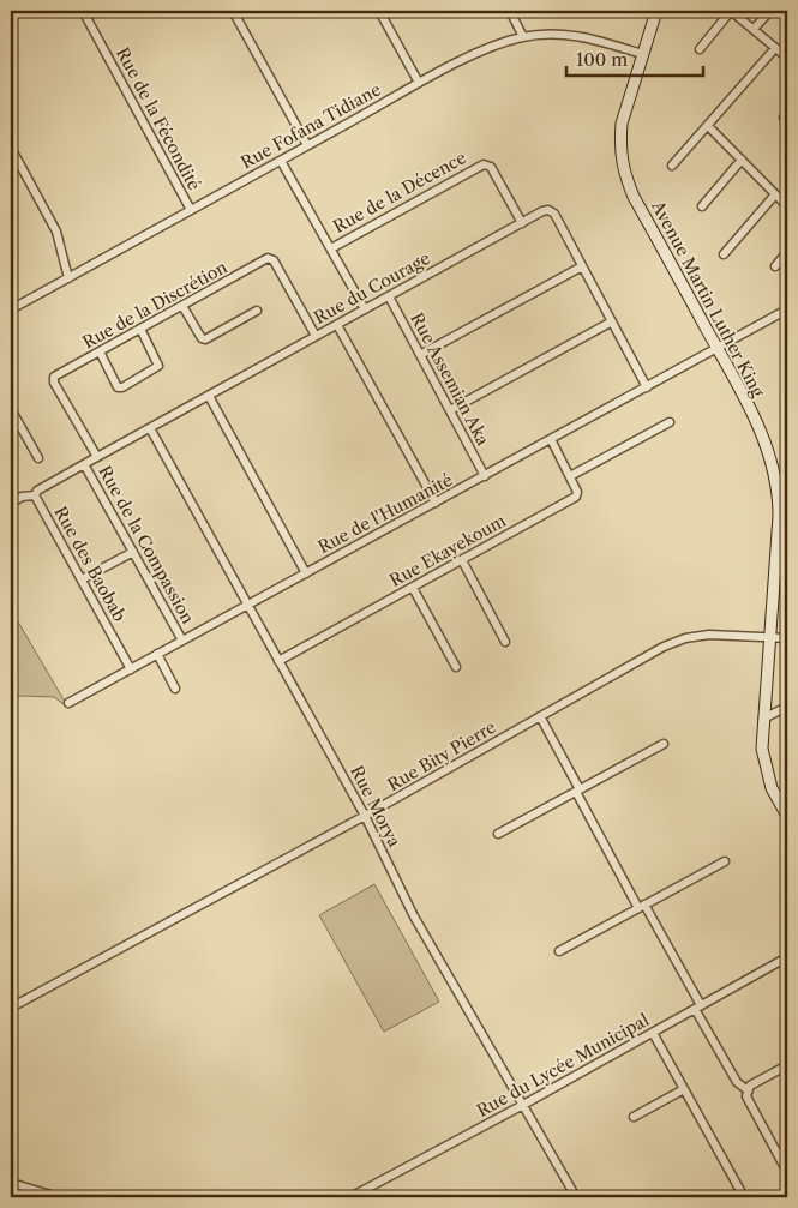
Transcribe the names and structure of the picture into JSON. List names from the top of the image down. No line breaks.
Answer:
{"streets":{"street":["Rue de la Fécondité","Rue Fofana Tidiane","Rue de la Décence","Rue du Courage","Avenue Martin Luther King","Rue de la Discrétion","Rue Assemian Aka","Rue de l'Humanité","Rue de la Compassion","Rue Ekayekoum","Rue des Baobab","Rue Bity Pierre","Rue Morya","Rue du Lycée Municipal"]},"crossings":[["Rue de la Fécondité","Rue Fofana Tidiane"],["Rue Fofana Tidiane","Avenue Martin Luther King"],["Rue de la Décence","Rue du Courage"],["Rue du Courage","Rue de la Discrétion"],["Rue du Courage","Rue Assemian Aka"],["Rue du Courage","Rue de l'Humanité"],["Rue du Courage","Rue de la Compassion"],["Rue du Courage","Rue des Baobab"],["Rue du Courage","Rue Morya"],["Avenue Martin Luther King","Rue de l'Humanité"],["Avenue Martin Luther King","Rue Bity Pierre"],["Rue Assemian Aka","Rue de l'Humanité"],["Rue de l'Humanité","Rue de la Compassion"],["Rue de l'Humanité","Rue des Baobab"],["Rue de l'Humanité","Rue Morya"],["Rue Ekayekoum","Rue Morya"],["Rue Bity Pierre","Rue Morya"],["Rue Morya","Rue du Lycée Municipal"]],"scale_bar":"100 m"}
